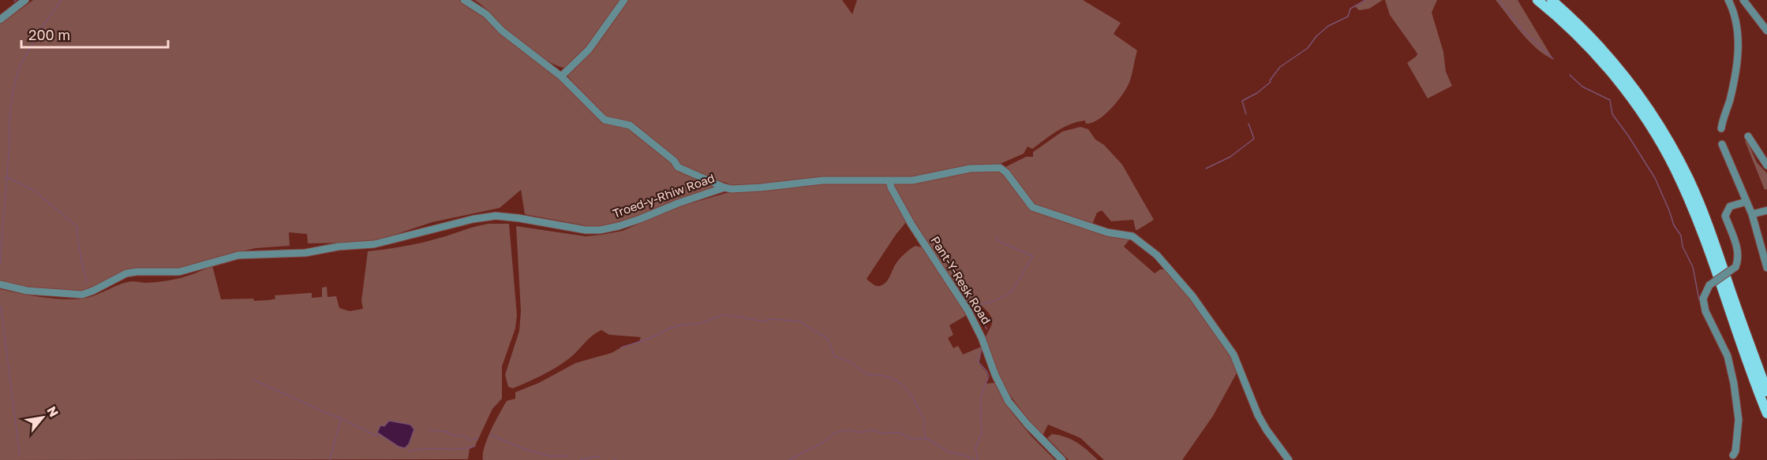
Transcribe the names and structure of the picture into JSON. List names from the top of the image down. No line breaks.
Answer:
{"streets":{"street":["Troed-y-Rhiw Road","Pant-Y-Resk Road"]},"crossings":[["Troed-y-Rhiw Road","Pant-Y-Resk Road"]],"scale_bar":"200 m","north":"top right"}
